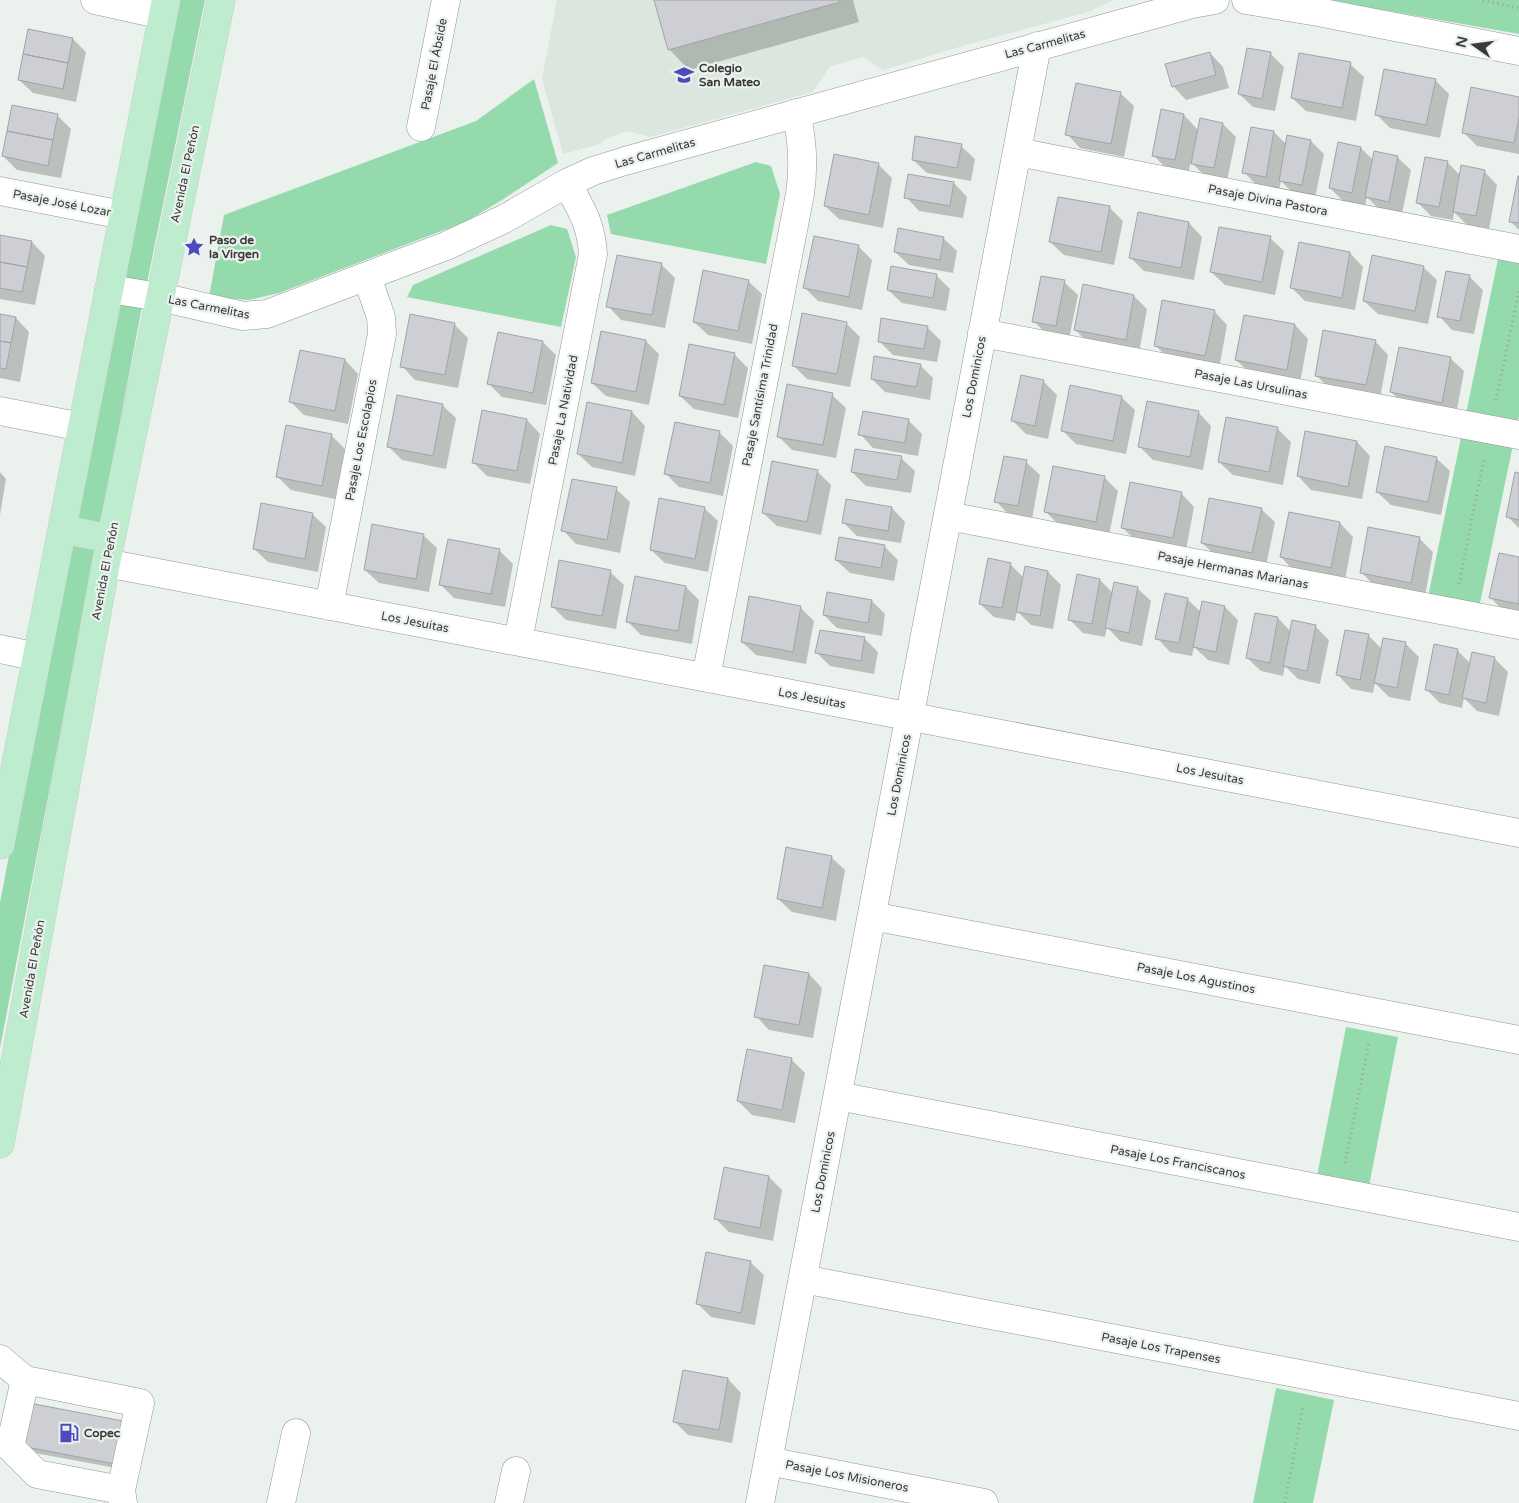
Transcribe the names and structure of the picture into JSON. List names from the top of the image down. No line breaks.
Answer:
{"streets":{"main road":["Avenida El Peñón"],"street":["Las Carmelitas","Pasaje El Ábside","Pasaje Divina Pastora","Pasaje José Lozar","Los Dominicos","Pasaje Las Ursulinas","Pasaje Santísima Trinidad","Pasaje La Natividad","Pasaje Los Escolapios","Pasaje Hermanas Marianas","Los Jesuitas","Pasaje Los Agustinos","Pasaje Los Franciscanos","Pasaje Los Trapenses","Pasaje Los Misioneros"]},"crossings":[["Las Carmelitas","Avenida El Peñón"],["Las Carmelitas","Los Dominicos"],["Las Carmelitas","Pasaje Santísima Trinidad"],["Las Carmelitas","Pasaje La Natividad"],["Las Carmelitas","Pasaje Los Escolapios"],["Avenida El Peñón","Los Jesuitas"],["Pasaje Divina Pastora","Los Dominicos"],["Los Dominicos","Pasaje Las Ursulinas"],["Los Dominicos","Pasaje Hermanas Marianas"],["Los Dominicos","Los Jesuitas"],["Los Dominicos","Pasaje Los Agustinos"],["Los Dominicos","Pasaje Los Franciscanos"],["Los Dominicos","Pasaje Los Trapenses"],["Los Dominicos","Pasaje Los Misioneros"],["Pasaje Santísima Trinidad","Los Jesuitas"],["Pasaje La Natividad","Los Jesuitas"],["Pasaje Los Escolapios","Los Jesuitas"]],"places":{"school or university":["Colegio San Mateo"],"place":["Paso de la Virgen"],"fuel station":["Copec"]},"north":"left"}
